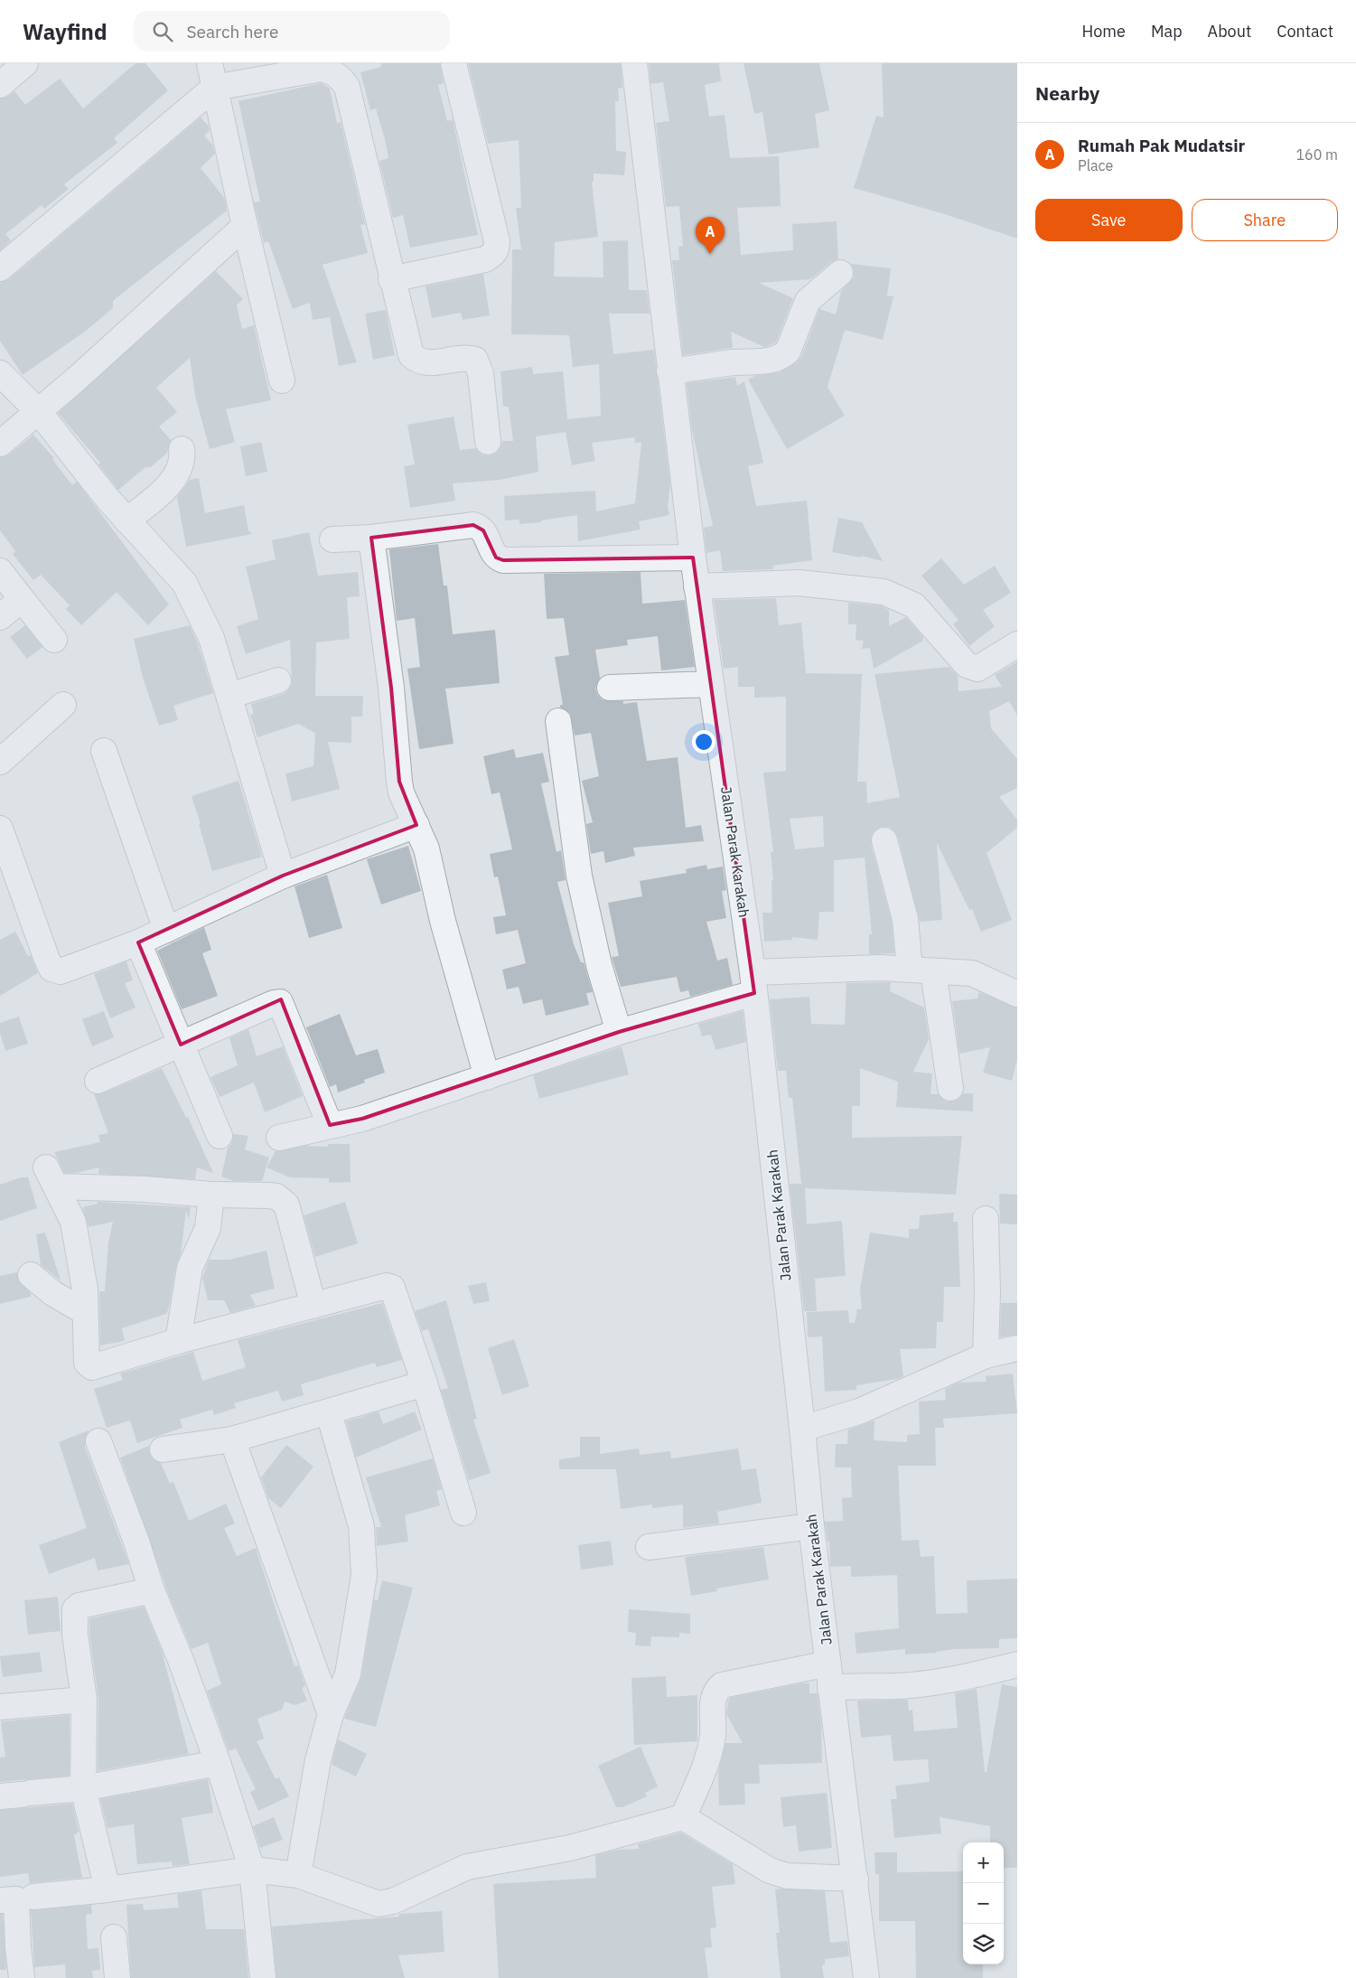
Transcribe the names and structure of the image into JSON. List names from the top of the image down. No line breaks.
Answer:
{"streets":{"street":["Jalan Parak Karakah"]},"page":{"header":"Wayfind","search":"Search here","nav":["Home","Map","About","Contact"],"heading":"Nearby","list":[{"mark":"A","name":"Rumah Pak Mudatsir","note":"Place","value":"160 m"}],"buttons":["Save","Share"],"pins":"A","map_buttons":["+","−"]}}
